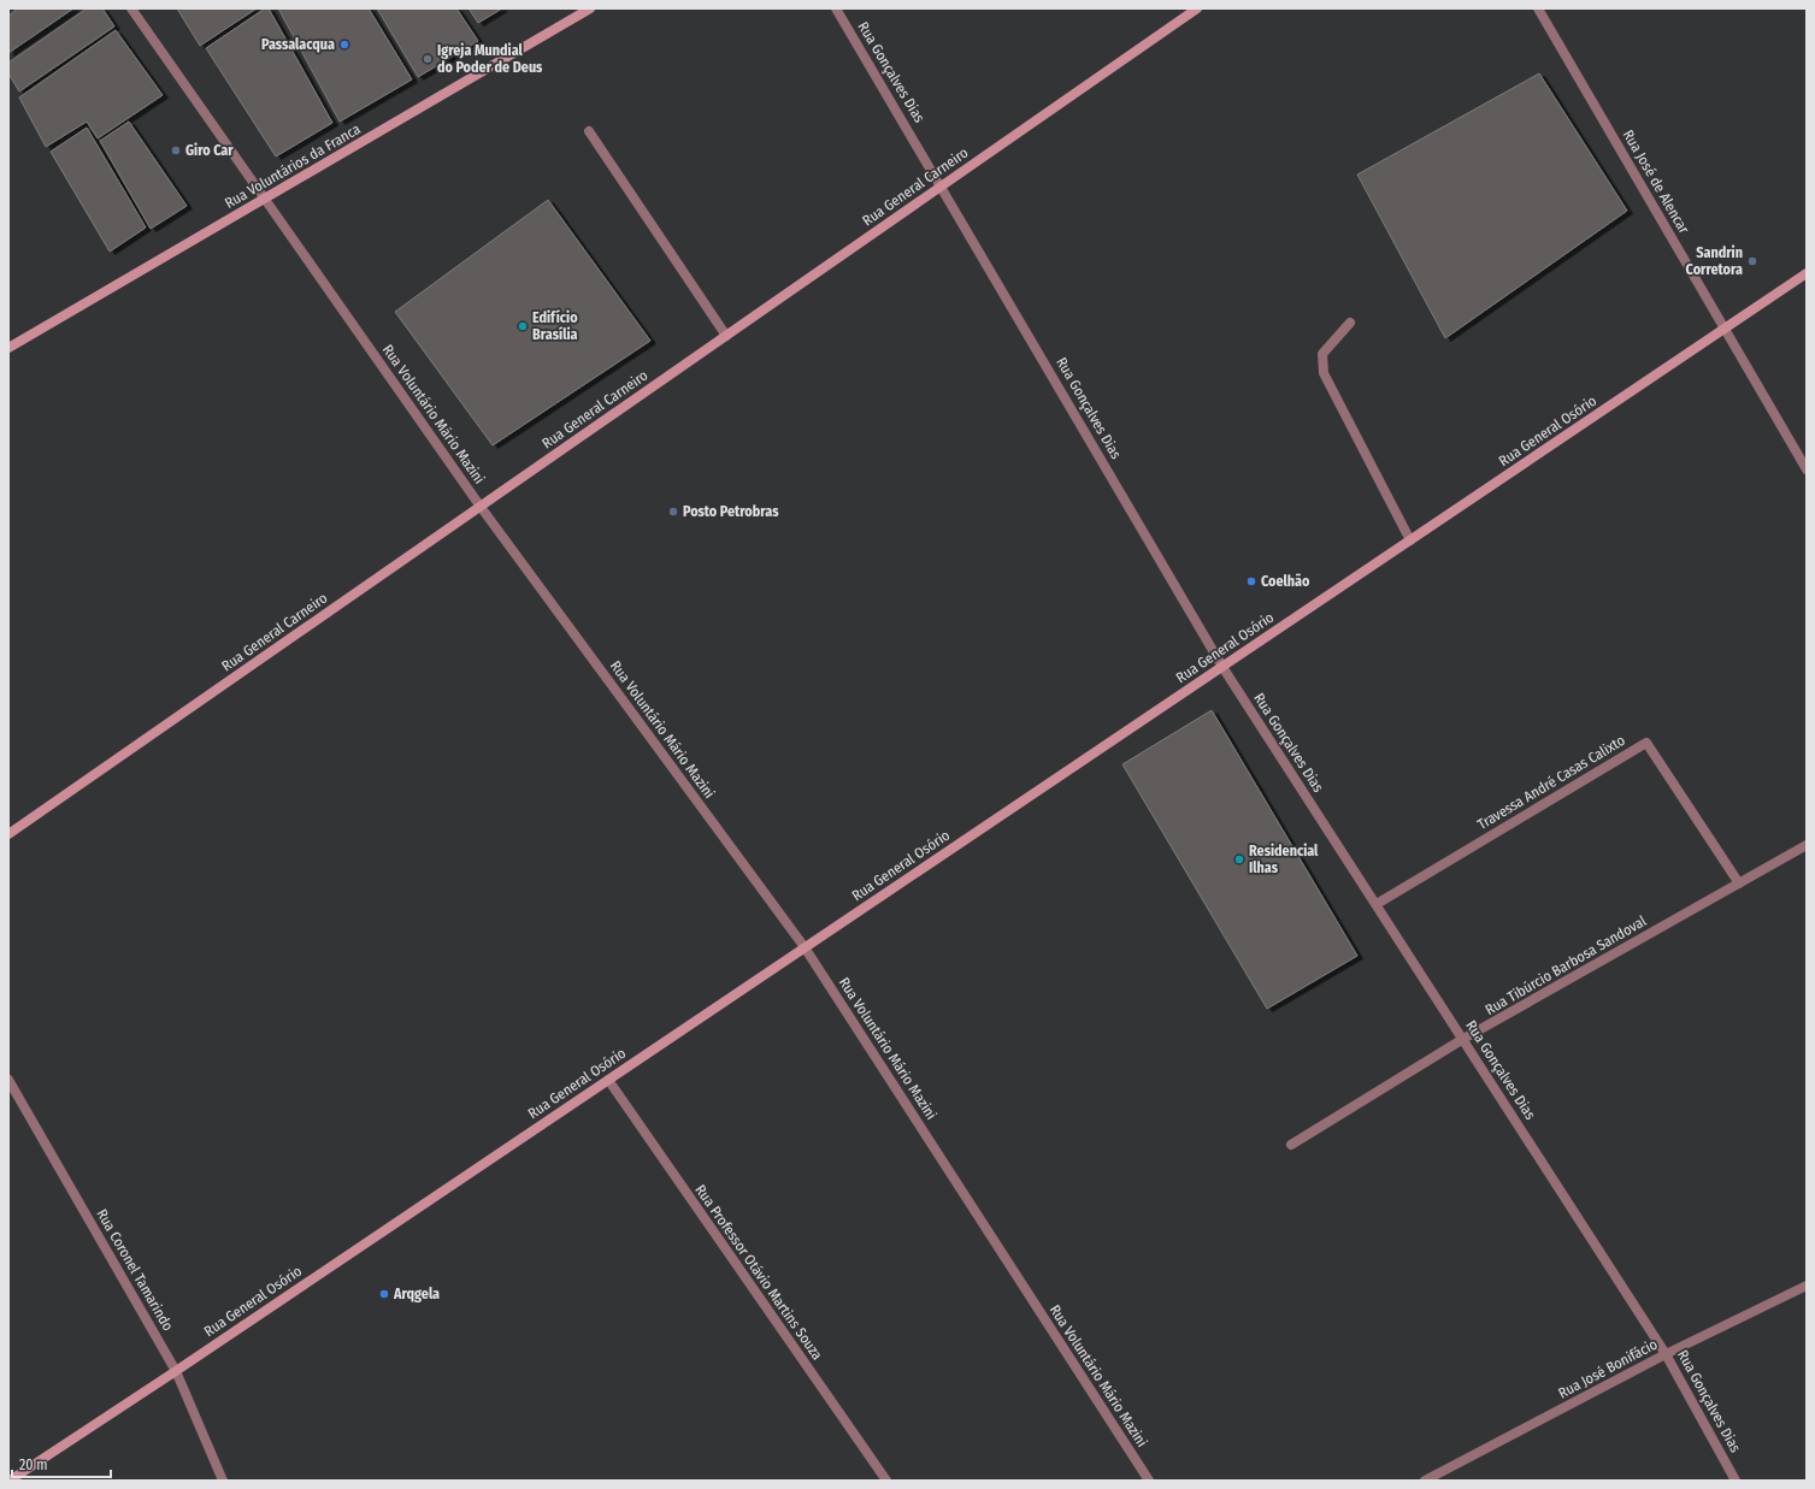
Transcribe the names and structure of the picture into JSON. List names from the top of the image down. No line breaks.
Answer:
{"streets":{"street":["Rua Gonçalves Dias","Rua Voluntários da Franca","Rua José de Alencar","Rua General Carneiro","Rua Voluntário Mário Mazini","Rua General Osório","Travessa André Casas Calixto","Rua Tibúrcio Barbosa Sandoval","Rua Coronel Tamarindo","Rua Professor Otávio Martins Souza","Rua José Bonifácio"]},"crossings":[["Rua Gonçalves Dias","Rua General Carneiro"],["Rua Gonçalves Dias","Rua General Osório"],["Rua Gonçalves Dias","Travessa André Casas Calixto"],["Rua Gonçalves Dias","Rua Tibúrcio Barbosa Sandoval"],["Rua Gonçalves Dias","Rua José Bonifácio"],["Rua Voluntários da Franca","Rua Voluntário Mário Mazini"],["Rua José de Alencar","Rua General Osório"],["Rua General Carneiro","Rua Voluntário Mário Mazini"],["Rua Voluntário Mário Mazini","Rua General Osório"],["Rua General Osório","Rua Coronel Tamarindo"],["Rua General Osório","Rua Professor Otávio Martins Souza"],["Travessa André Casas Calixto","Rua Tibúrcio Barbosa Sandoval"]],"places":["Passalacqua","Igreja Mundial do Poder de Deus","Giro Car","Sandrin Corretora","Edifício Brasília","Posto Petrobras","Coelhão","Residencial Ilhas","Arqgela"],"scale_bar":"20 m"}
